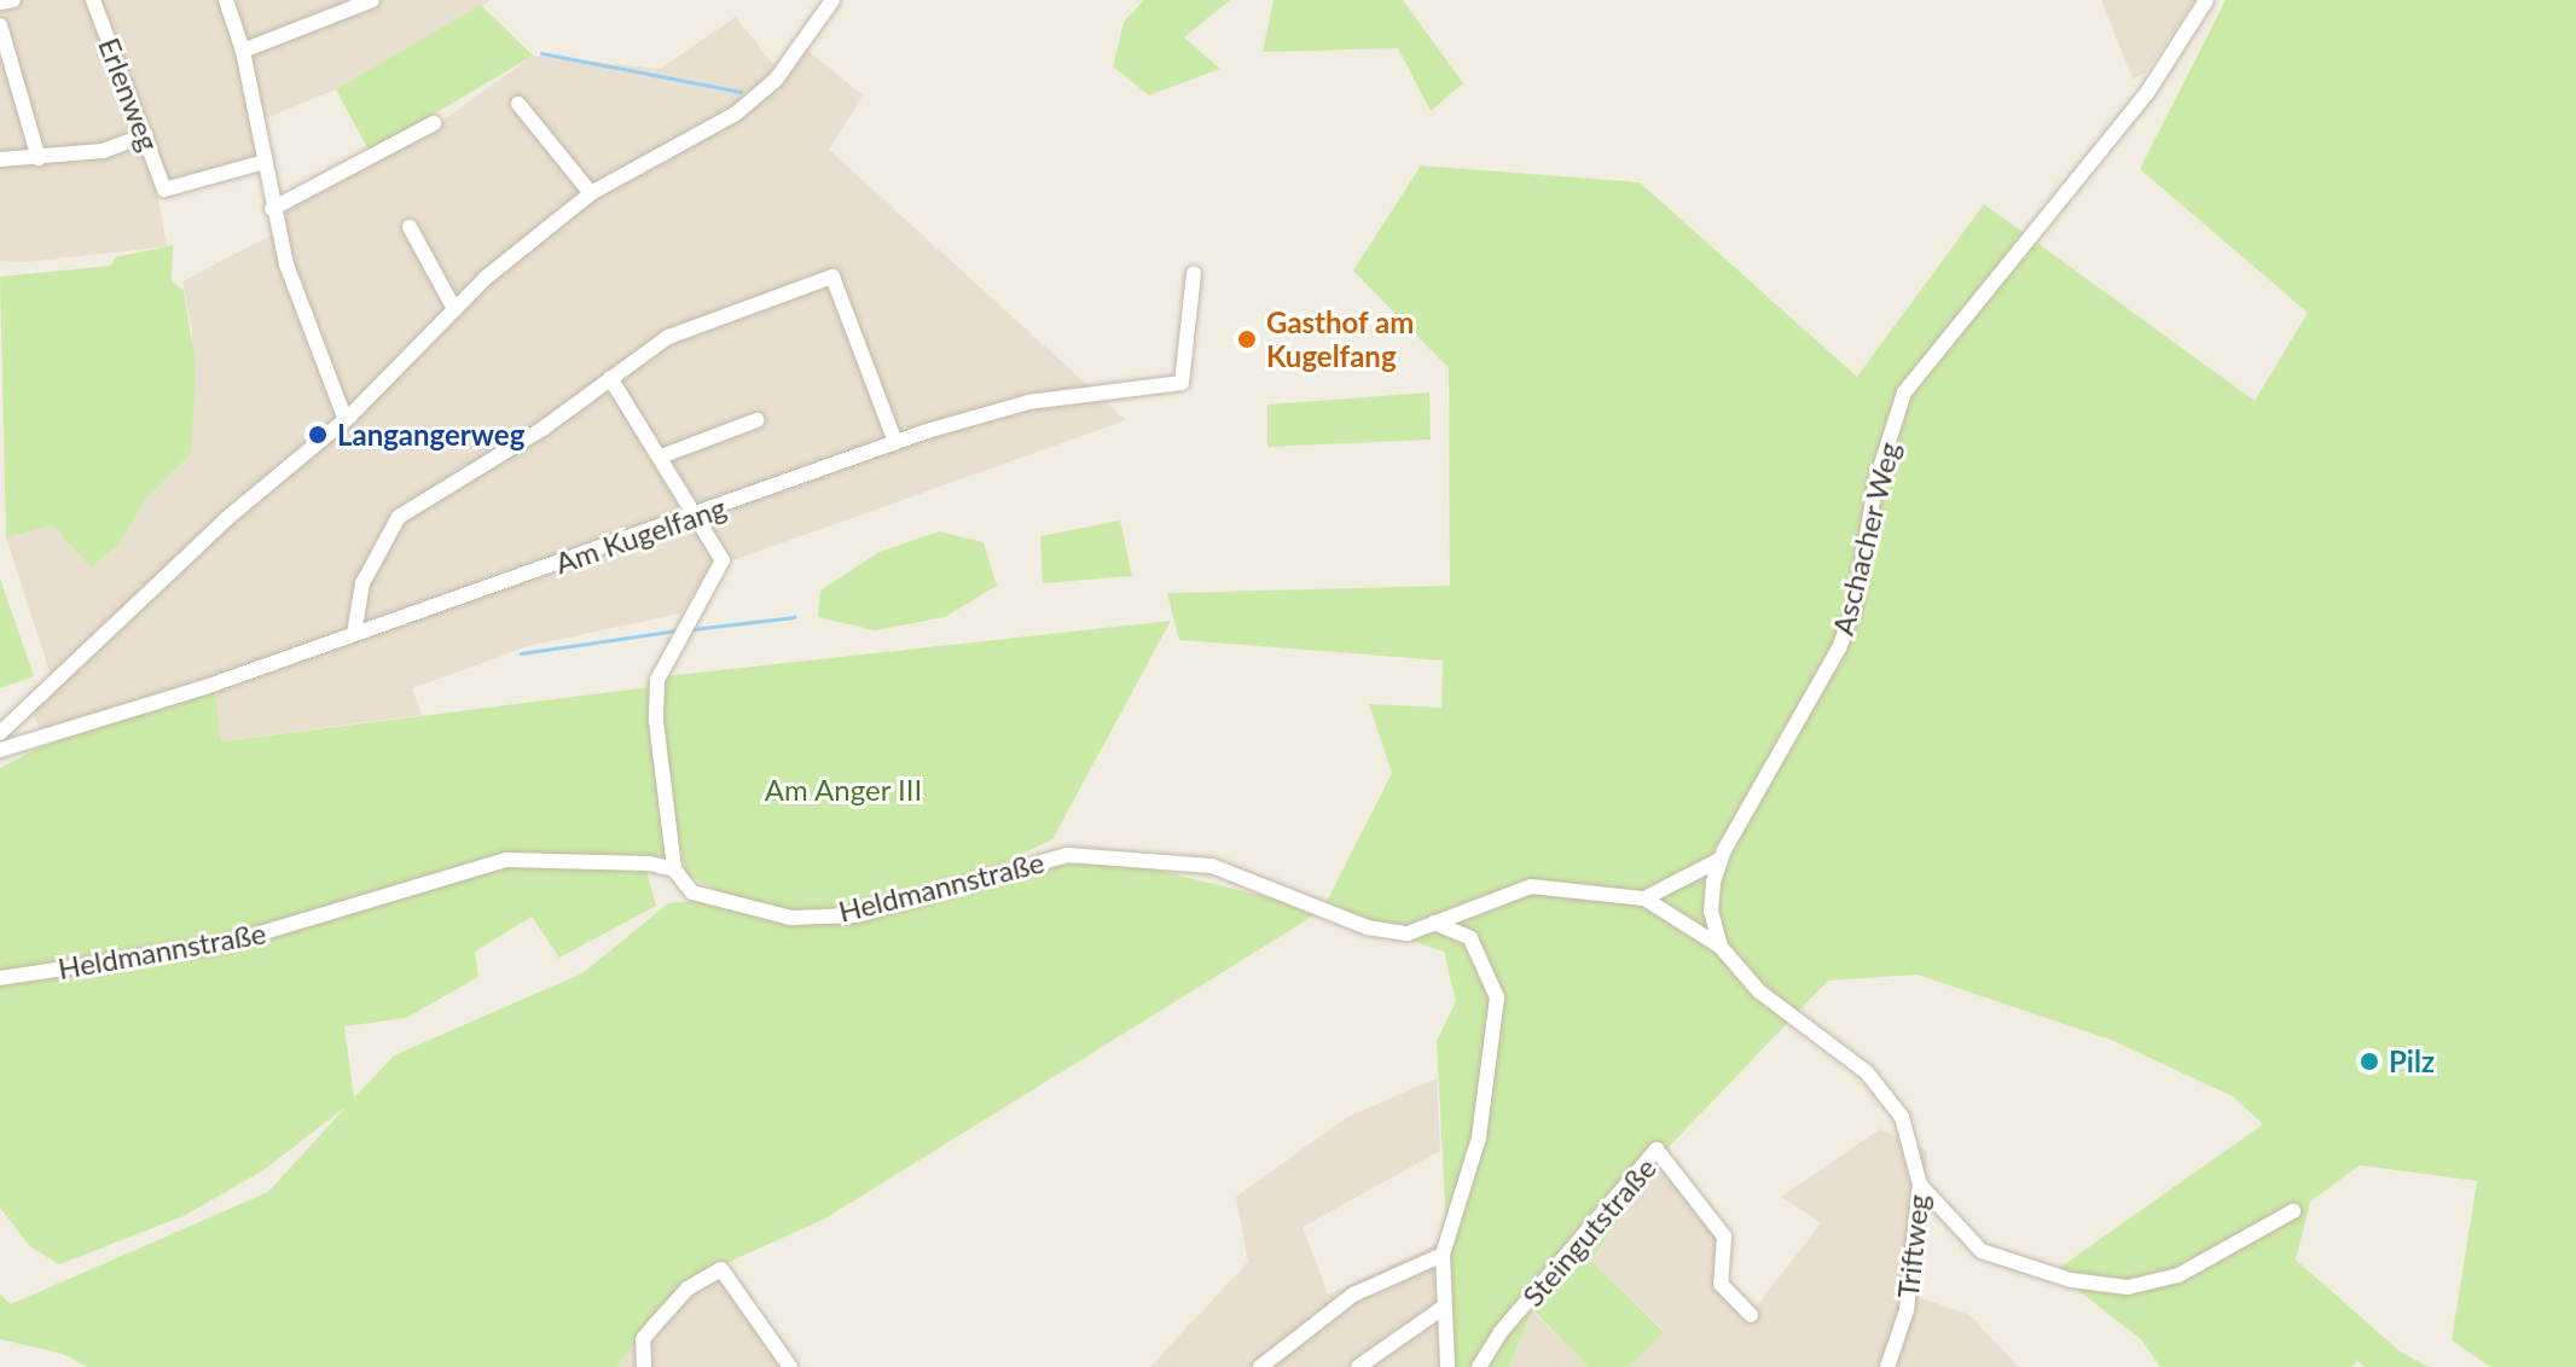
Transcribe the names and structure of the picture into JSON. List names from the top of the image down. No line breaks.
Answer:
{"streets":{"street":["Erlenweg","Am Kugelfang","Aschacher Weg","Heldmannstraße","Steingutstraße","Triftweg"]},"crossings":[["Aschacher Weg","Triftweg"]],"parks":["Am Anger III"],"places":["Gasthof am Kugelfang","Langangerweg","Pilz"]}
